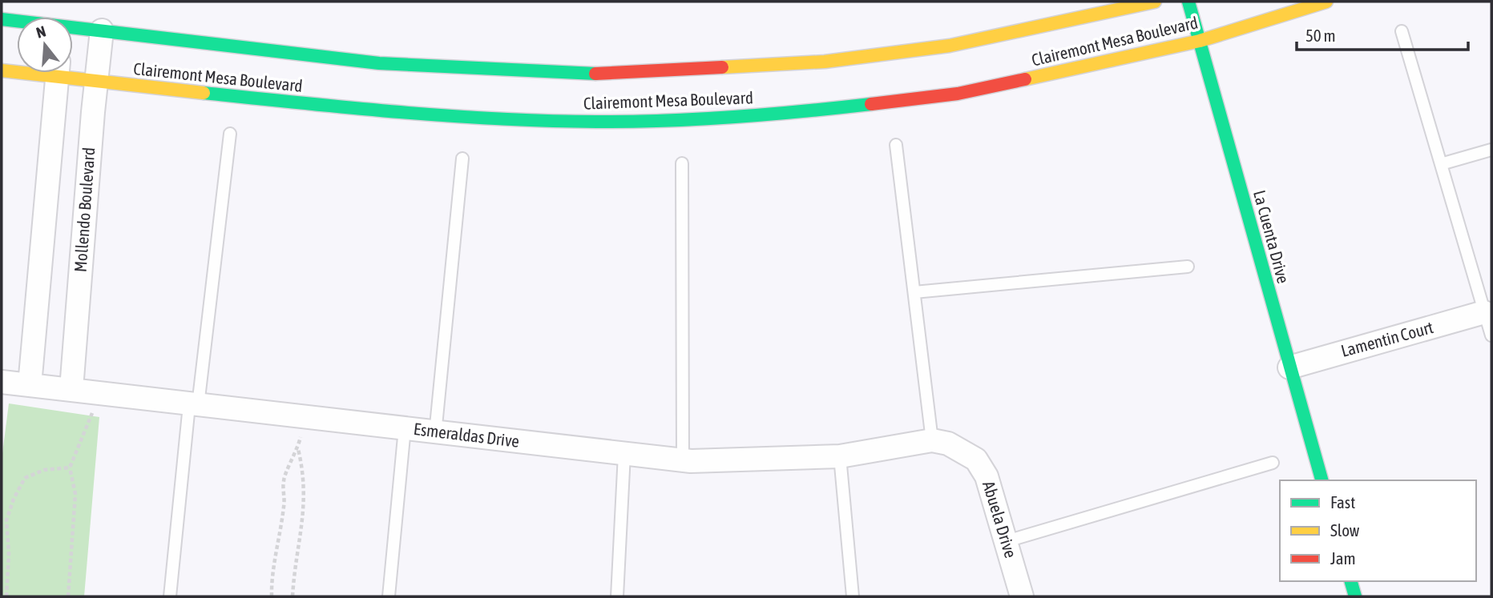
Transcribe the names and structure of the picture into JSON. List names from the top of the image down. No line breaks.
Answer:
{"streets":{"main road":["Clairemont Mesa Boulevard","La Cuenta Drive"],"street":["Mollendo Boulevard","Lamentin Court","Esmeraldas Drive","Abuela Drive"]},"crossings":[["Clairemont Mesa Boulevard","Mollendo Boulevard"],["Clairemont Mesa Boulevard","La Cuenta Drive"],["Mollendo Boulevard","Esmeraldas Drive"],["La Cuenta Drive","Lamentin Court"],["Esmeraldas Drive","Abuela Drive"]],"legend":["Fast","Slow","Jam"],"scale_bar":"50 m","north":"top"}
